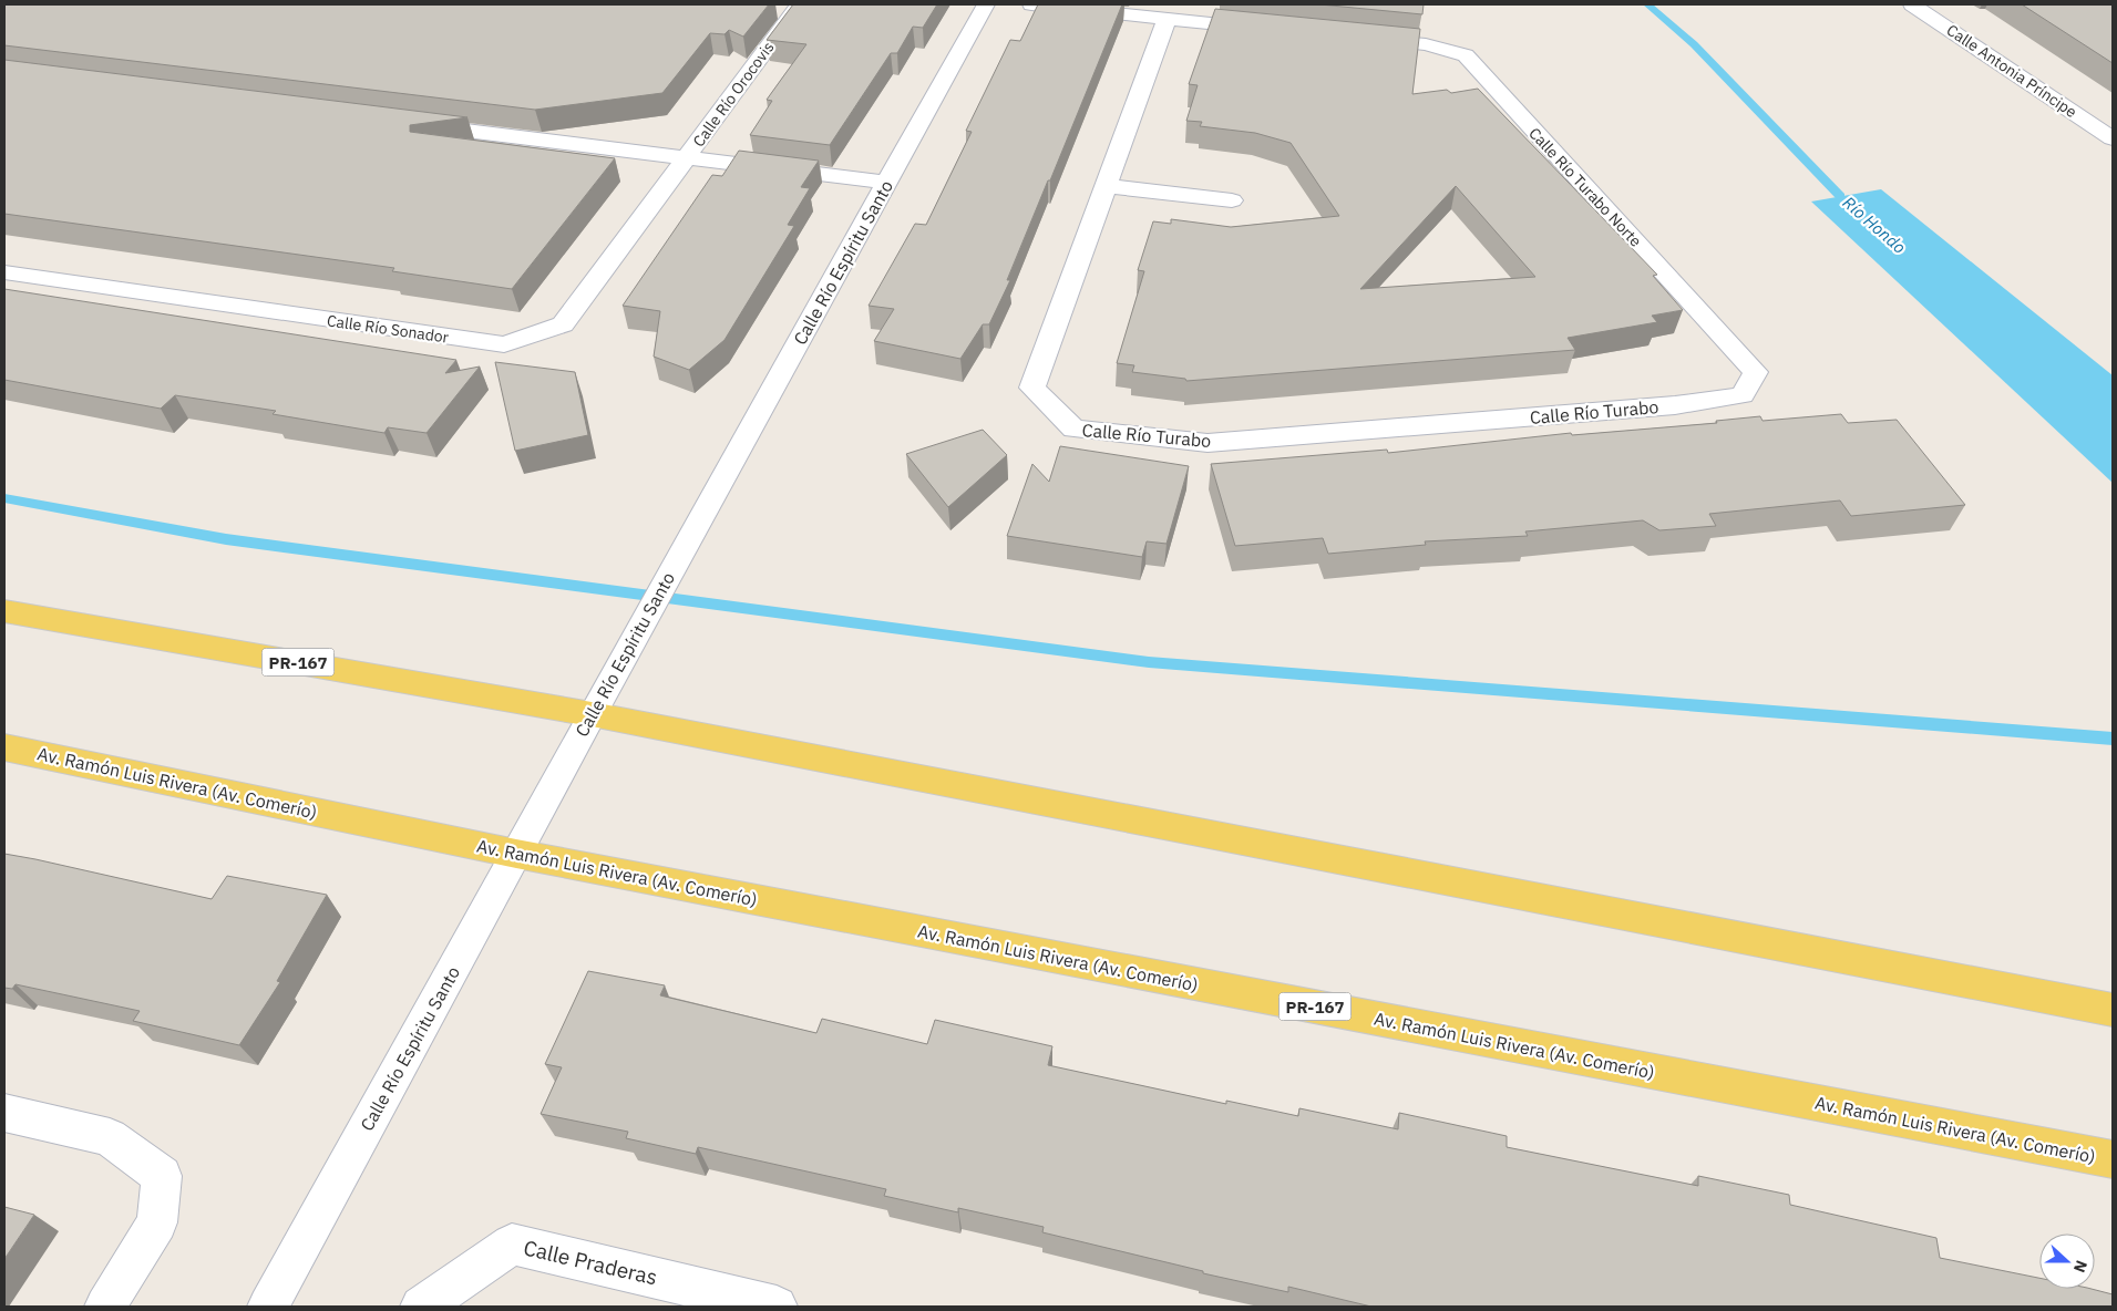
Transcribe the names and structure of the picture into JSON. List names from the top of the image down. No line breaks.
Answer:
{"streets":{"main road":["PR-167","Av. Ramón Luis Rivera (Av. Comerío)"],"street":["Calle Antonia Príncipe","Calle Río Orocovis","Calle Río Turabo Norte","Calle Río Espíritu Santo","Calle Río Sonador","Calle Río Turabo","Calle Praderas"]},"crossings":[["Calle Río Orocovis","Calle Río Sonador"],["Calle Río Turabo Norte","Calle Río Turabo"],["Calle Río Espíritu Santo","PR-167"],["Calle Río Espíritu Santo","Av. Ramón Luis Rivera (Av. Comerío)"]],"water":["Río Hondo"],"north":"right"}
